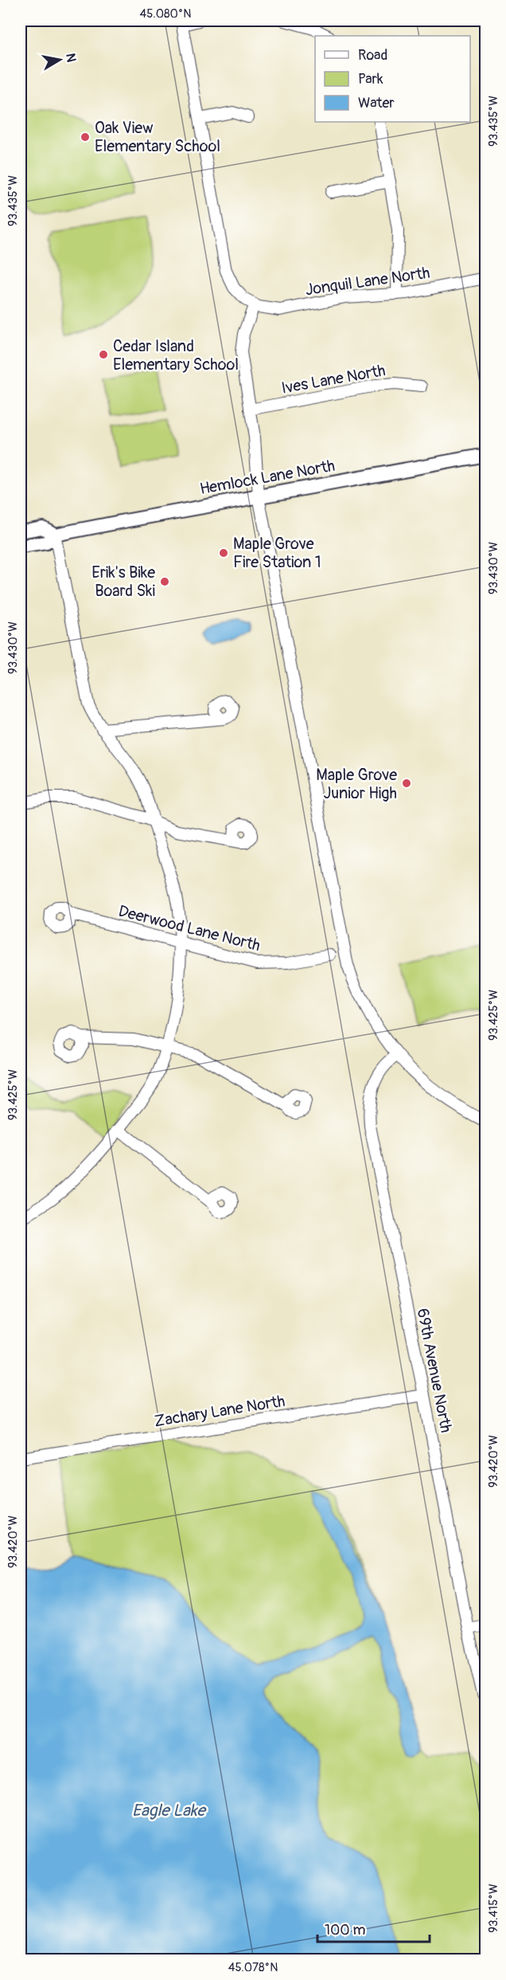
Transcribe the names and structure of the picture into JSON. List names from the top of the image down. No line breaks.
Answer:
{"streets":{"main road":["Hemlock Lane North"],"street":["Jonquil Lane North","Ives Lane North","Deerwood Lane North","69th Avenue North","Zachary Lane North"]},"crossings":[["69th Avenue North","Zachary Lane North"]],"water":["Eagle Lake"],"places":["Oak View Elementary School","Cedar Island Elementary School","Maple Grove Fire Station 1","Erik's Bike Board Ski","Maple Grove Junior High"],"legend":["Road","Park","Water"],"scale_bar":"100 m","north":"right","coordinates":["45.080°N","93.435°W","93.430°W","93.425°W","93.420°W","93.415°W","45.078°N"]}
